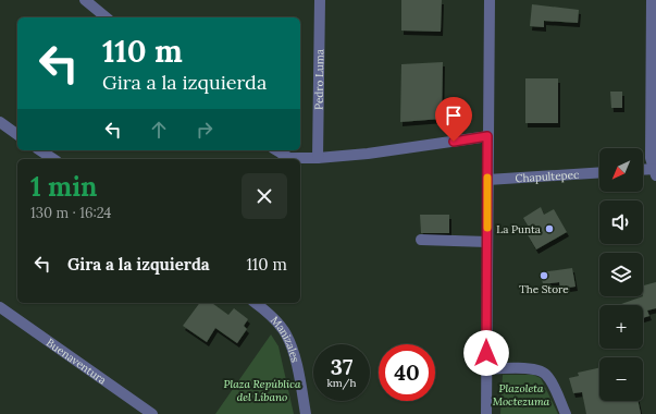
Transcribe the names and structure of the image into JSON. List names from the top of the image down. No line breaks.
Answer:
{"streets":{"street":["Pedro Luma","Chapultepec","Manizales","Buenaventura"]},"parks":["Plaza República del Líbano","Plazoleta Moctezuma"],"places":["La Punta","The Store"],"north":"bottom left","page":{"turn":["110 m","Gira a la izquierda"],"map_buttons":["+","−"],"heading":["1 min","130 m · 16:24"],"list":[{"name":"Gira a la izquierda","value":"110 m"}],"speed":"37 km/h","limit":"40"}}
